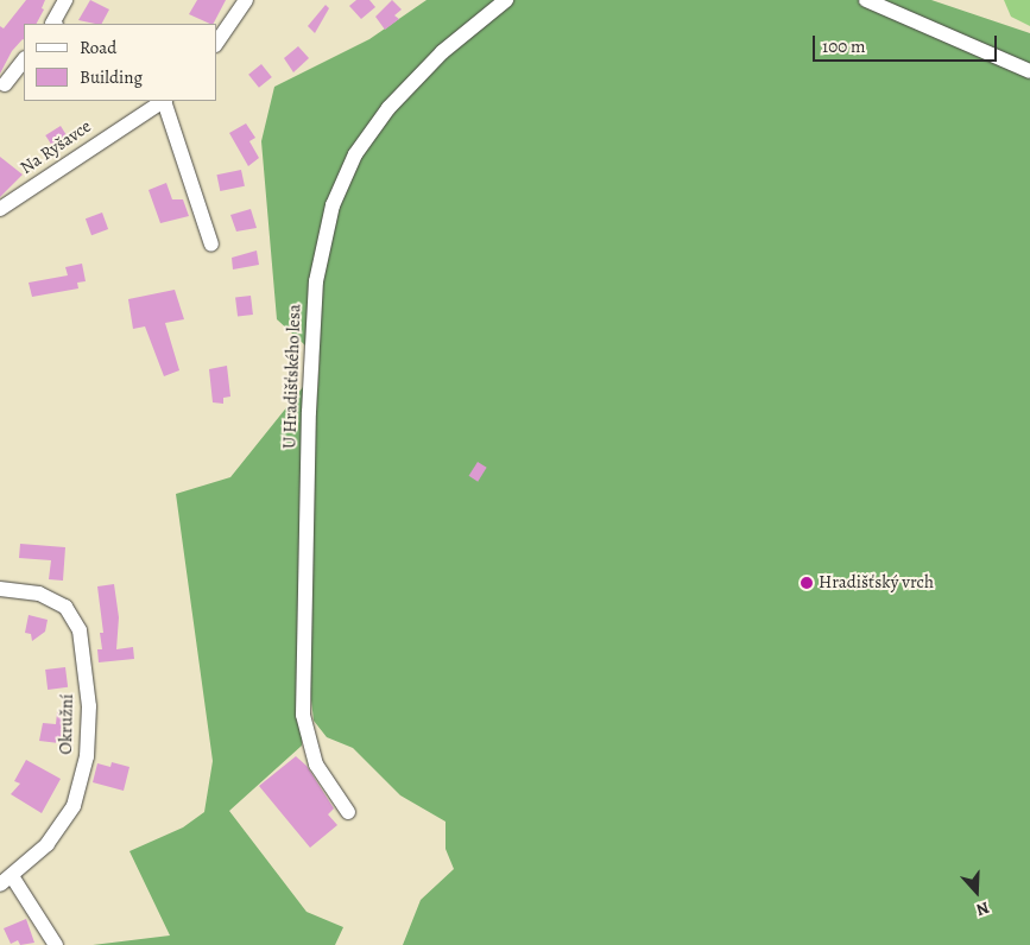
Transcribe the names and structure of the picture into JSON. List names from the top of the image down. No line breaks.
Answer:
{"streets":{"street":["Na Ryšavce","U Hradišťského lesa","Okružní"]},"places":["Hradišťský vrch"],"legend":["Road","Building"],"scale_bar":"100 m","north":"bottom"}
